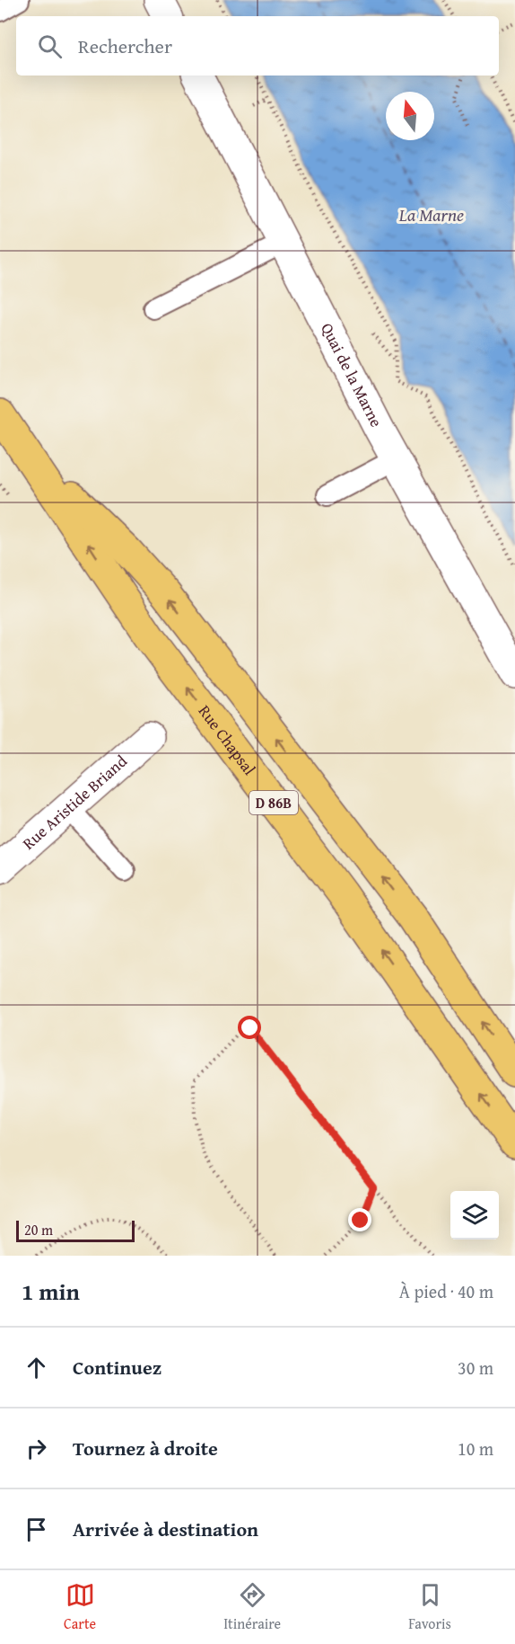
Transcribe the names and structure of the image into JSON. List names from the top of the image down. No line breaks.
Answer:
{"streets":{"main road":["Rue Chapsal","D 86B"],"street":["Quai de la Marne","Rue Aristide Briand"]},"water":["La Marne"],"scale_bar":"20 m","north":"top","page":{"search":"Rechercher","scale":"20 m","heading":["1 min","À pied · 40 m"],"list":[["Continuez","30 m"],["Tournez à droite","10 m"],"Arrivée à destination"],"nav":["Carte","Itinéraire","Favoris"]}}
